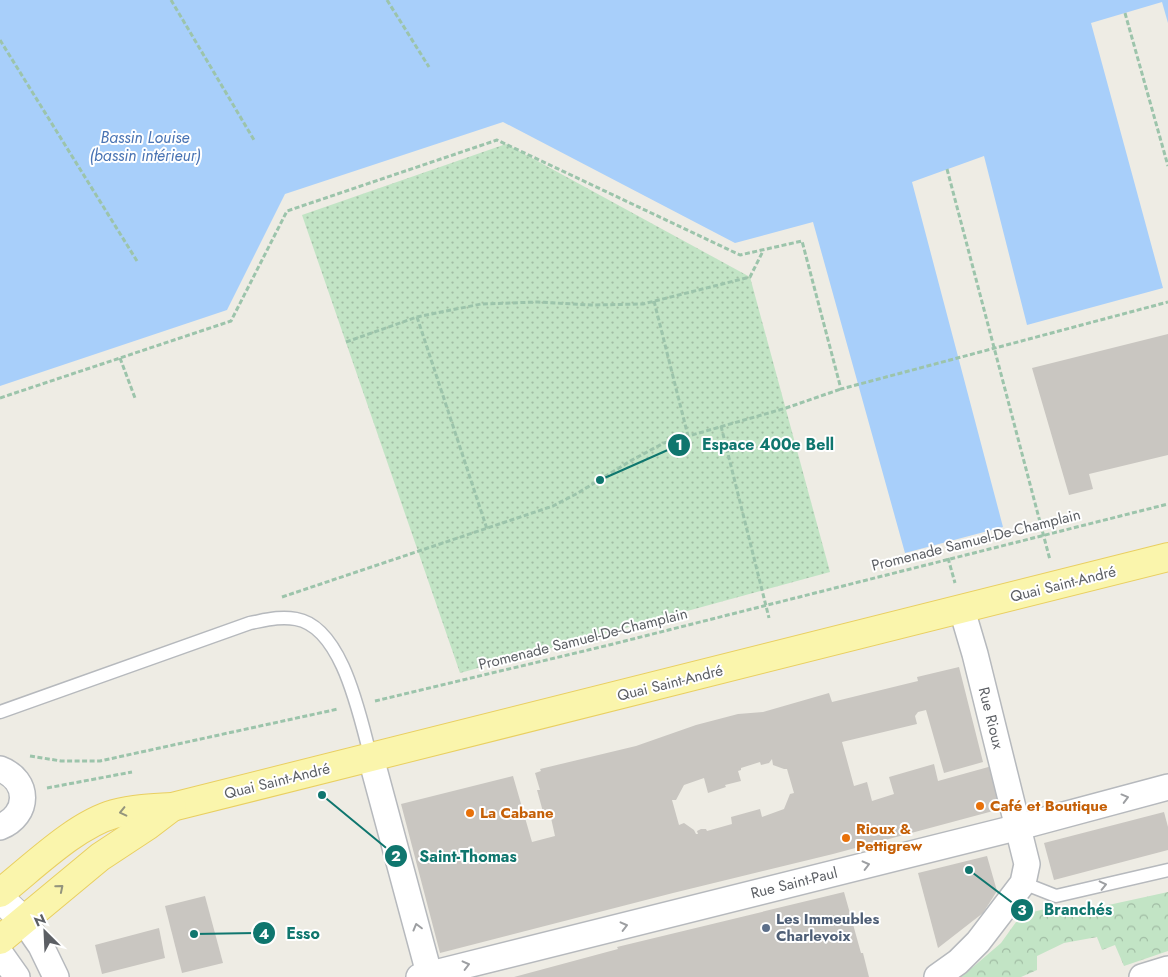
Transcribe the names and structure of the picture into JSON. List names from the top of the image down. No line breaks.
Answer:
{"streets":{"main road":["Quai Saint-André"],"street":["Rue Rioux","Rue Saint-Paul"],"path":["Promenade Samuel-De-Champlain"]},"crossings":[["Quai Saint-André","Rue Rioux"],["Rue Rioux","Rue Saint-Paul"]],"one_way":["Rue Saint-Paul"],"water":["Bassin Louise (bassin intérieur)"],"places":["Espace 400e Bell","Saint-Thomas","Café et Boutique","La Cabane","Rioux & Pettigrew","Branchés","Les Immeubles Charlevoix","Esso"],"north":"top left"}
